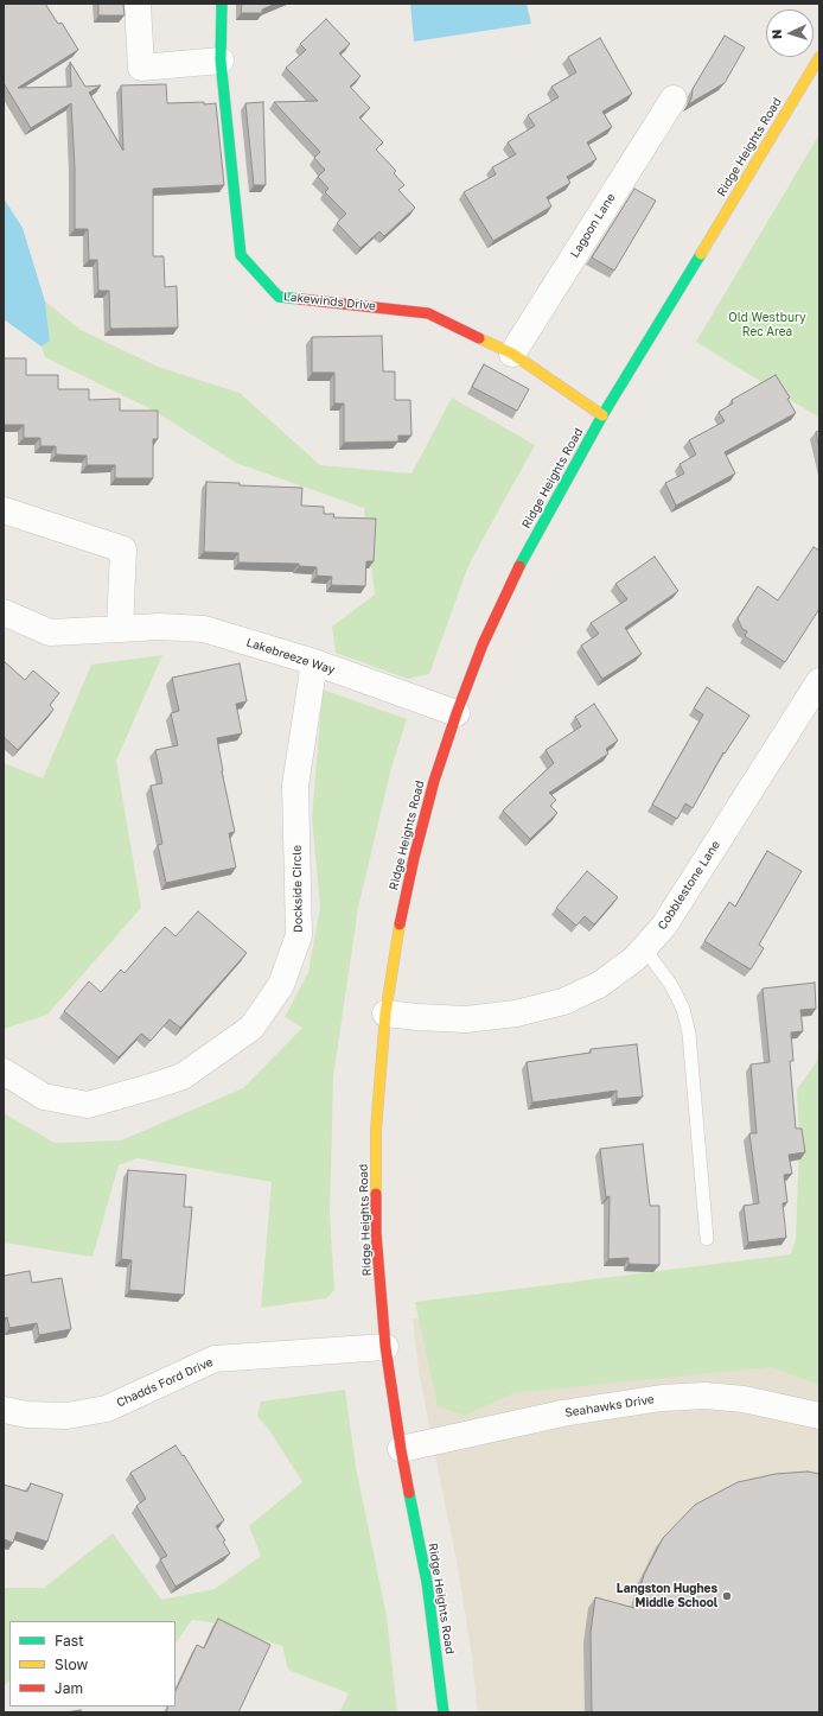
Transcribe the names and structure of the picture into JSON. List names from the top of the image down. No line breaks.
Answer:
{"streets":{"street":["Ridge Heights Road","Lagoon Lane","Lakewinds Drive","Lakebreeze Way","Cobblestone Lane","Dockside Circle","Chadds Ford Drive","Seahawks Drive"]},"crossings":[["Ridge Heights Road","Lakewinds Drive"],["Ridge Heights Road","Lakebreeze Way"],["Ridge Heights Road","Cobblestone Lane"],["Ridge Heights Road","Chadds Ford Drive"],["Ridge Heights Road","Seahawks Drive"],["Lagoon Lane","Lakewinds Drive"],["Lakebreeze Way","Dockside Circle"]],"parks":["Old Westbury Rec Area"],"places":["Langston Hughes Middle School"],"legend":["Fast","Slow","Jam"],"north":"left"}
